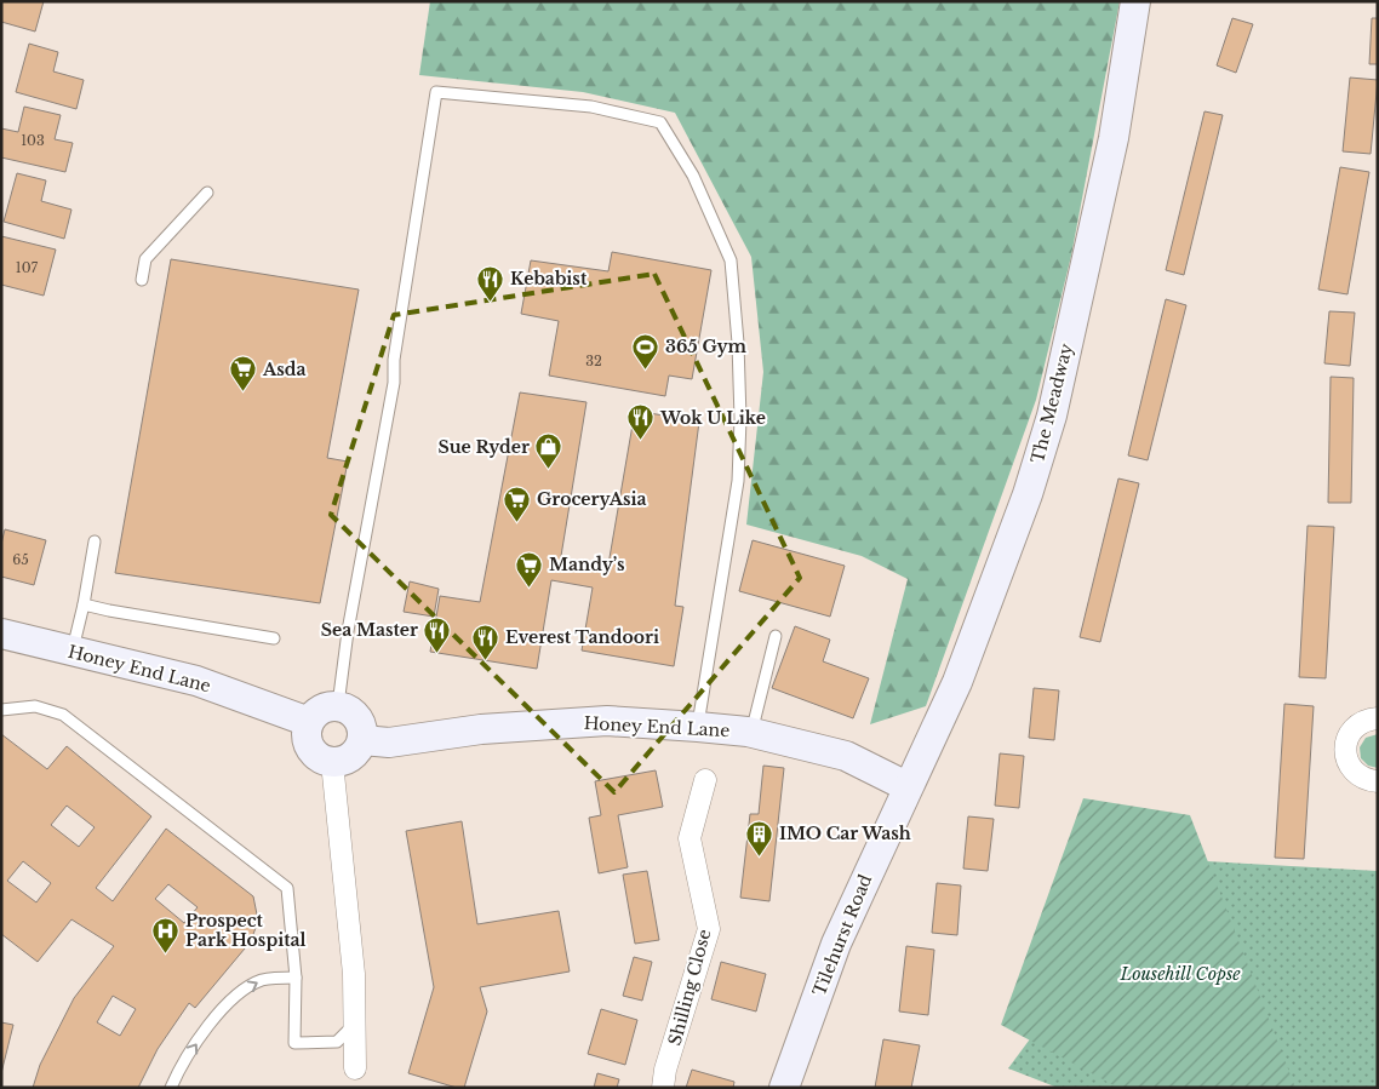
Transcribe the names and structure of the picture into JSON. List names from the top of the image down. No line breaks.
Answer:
{"streets":{"street":["The Meadway","Honey End Lane","Tilehurst Road","Shilling Close"]},"crossings":[["The Meadway","Honey End Lane"],["The Meadway","Tilehurst Road"],["Honey End Lane","Tilehurst Road"]],"parks":["Lousehill Copse"],"places":{"restaurant":["Kebabist","Wok U Like","Sea Master","Everest Tandoori"],"sports":["365 Gym"],"supermarket":["Asda","GroceryAsia","Mandy’s"],"shop":["Sue Ryder"],"building":["IMO Car Wash"],"hospital":["Prospect Park Hospital"]},"house_numbers":["103","107","32","65"]}
